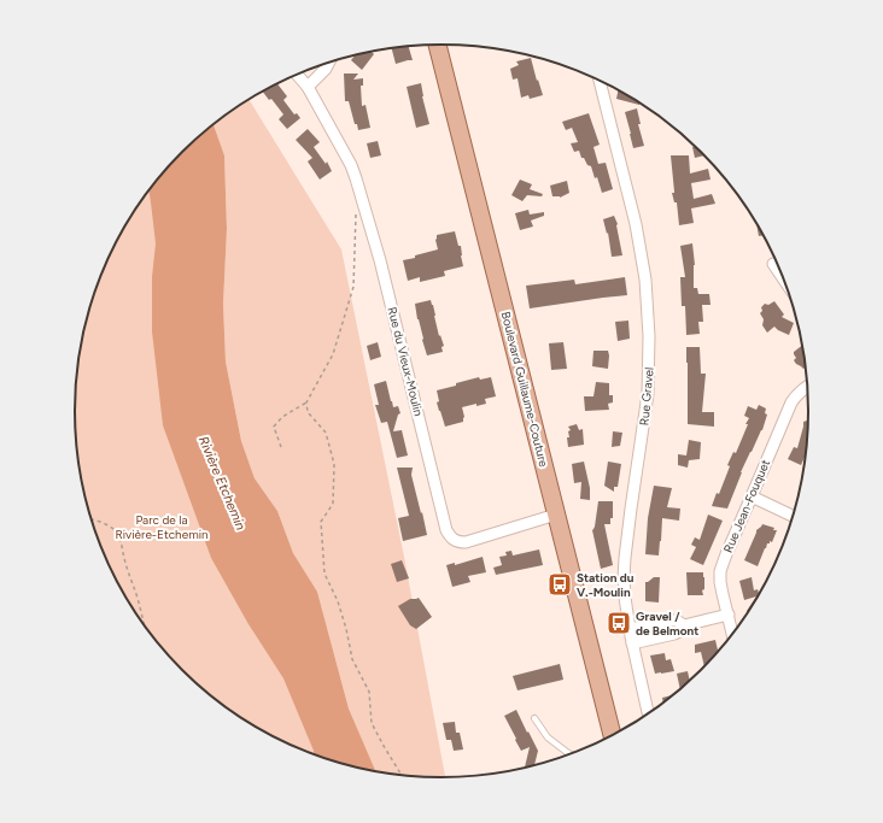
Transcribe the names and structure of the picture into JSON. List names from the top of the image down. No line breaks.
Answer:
{"streets":{"main road":["Boulevard Guillaume-Couture"],"street":["Rue du Vieux-Moulin","Rue Gravel","Rue Jean-Fouquet"]},"crossings":[["Rue du Vieux-Moulin","Boulevard Guillaume-Couture"]],"water":["Rivière Etchemin"],"parks":["Parc de la Rivière-Etchemin"],"places":{"bus stop":["Station du V.-Moulin","Gravel / de Belmont"]}}
